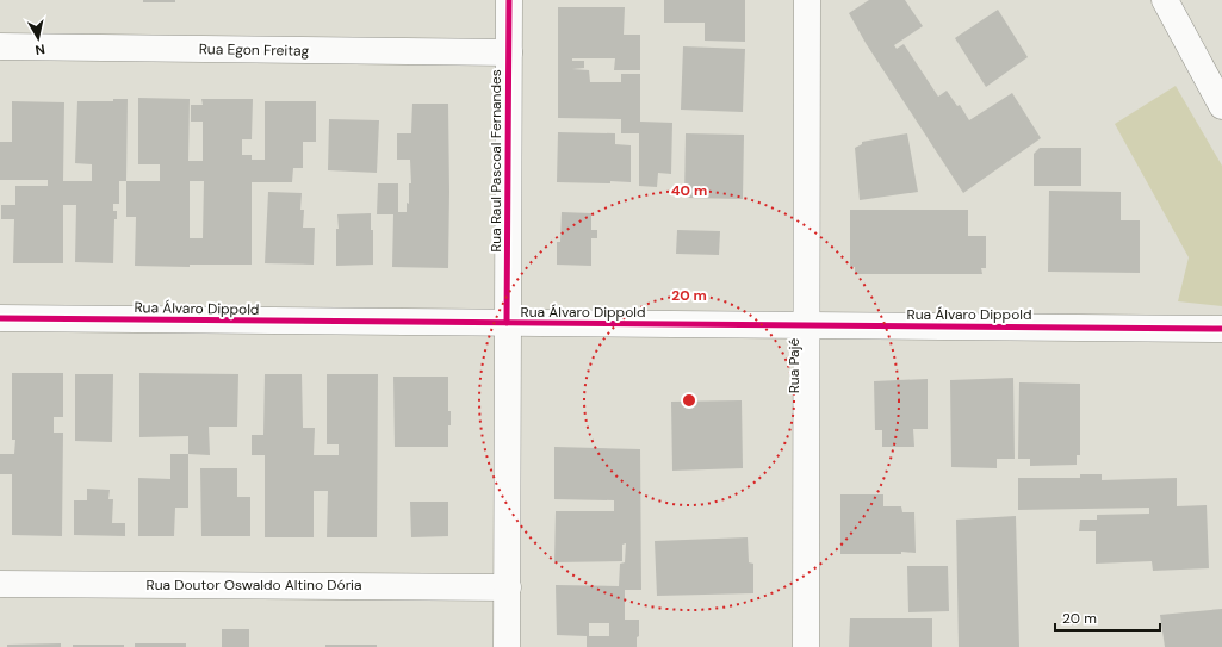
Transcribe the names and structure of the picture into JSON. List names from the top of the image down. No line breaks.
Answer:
{"streets":{"street":["Rua Egon Freitag","Rua Raul Pascoal Fernandes","Rua Álvaro Dippold","Rua Pajé","Rua Doutor Oswaldo Altino Dória"]},"crossings":[["Rua Egon Freitag","Rua Raul Pascoal Fernandes"],["Rua Raul Pascoal Fernandes","Rua Álvaro Dippold"],["Rua Raul Pascoal Fernandes","Rua Doutor Oswaldo Altino Dória"],["Rua Álvaro Dippold","Rua Pajé"]],"scale_bar":"20 m","north":"bottom","rings":["40 m","20 m"]}
